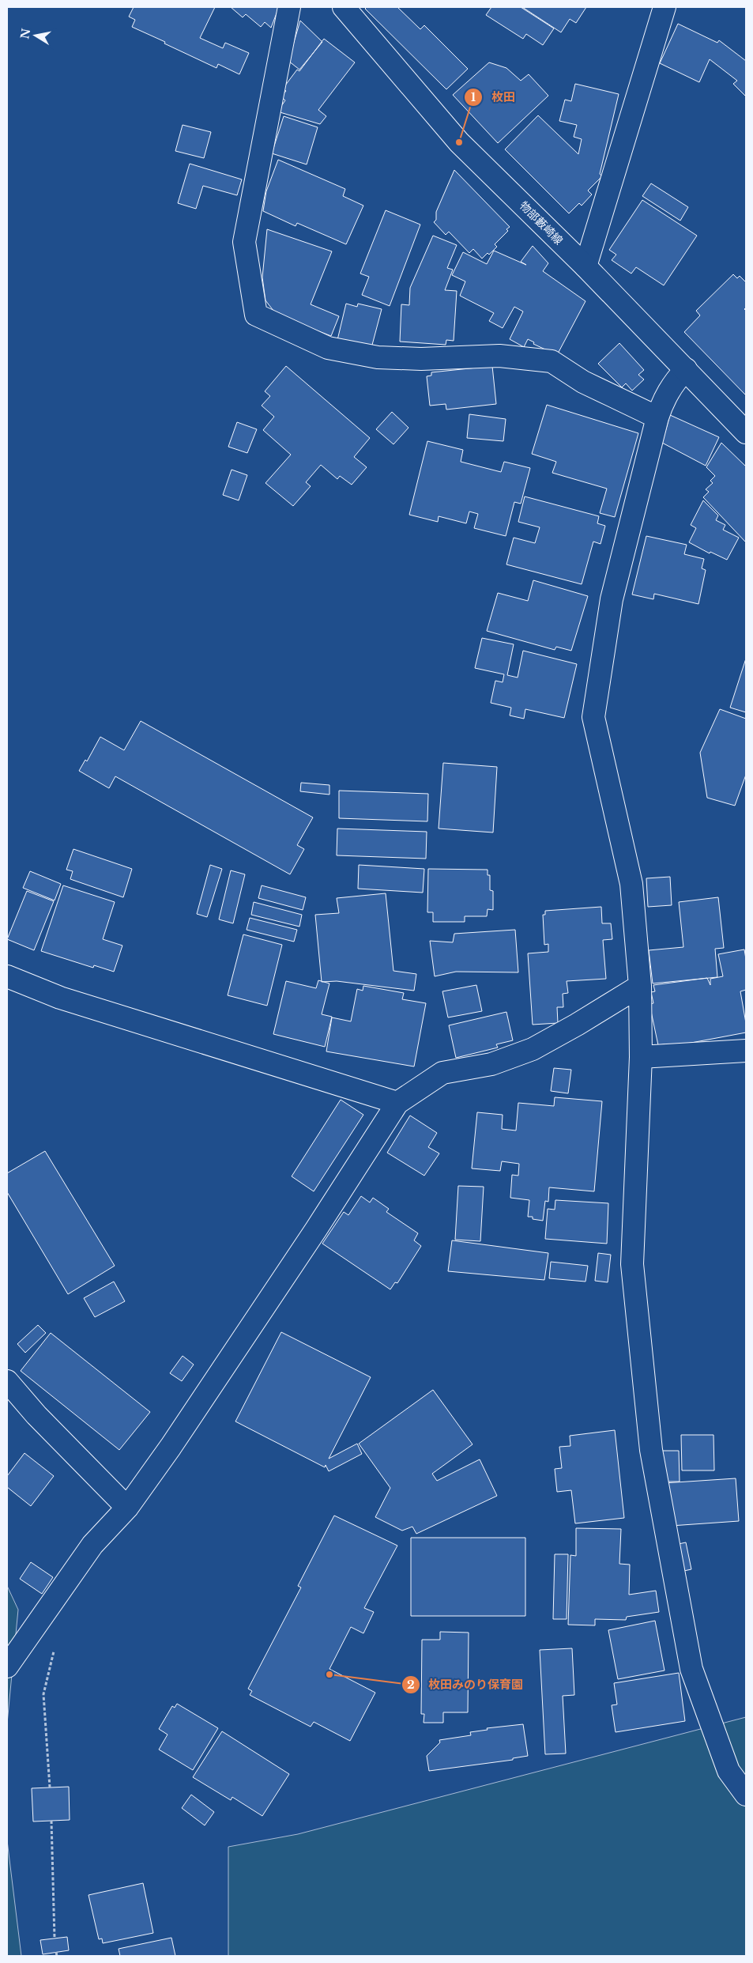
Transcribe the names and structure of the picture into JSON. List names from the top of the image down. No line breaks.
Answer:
{"streets":{"street":["物部藪崎線"]},"places":["枚田","枚田みのり保育園"],"north":"left"}
